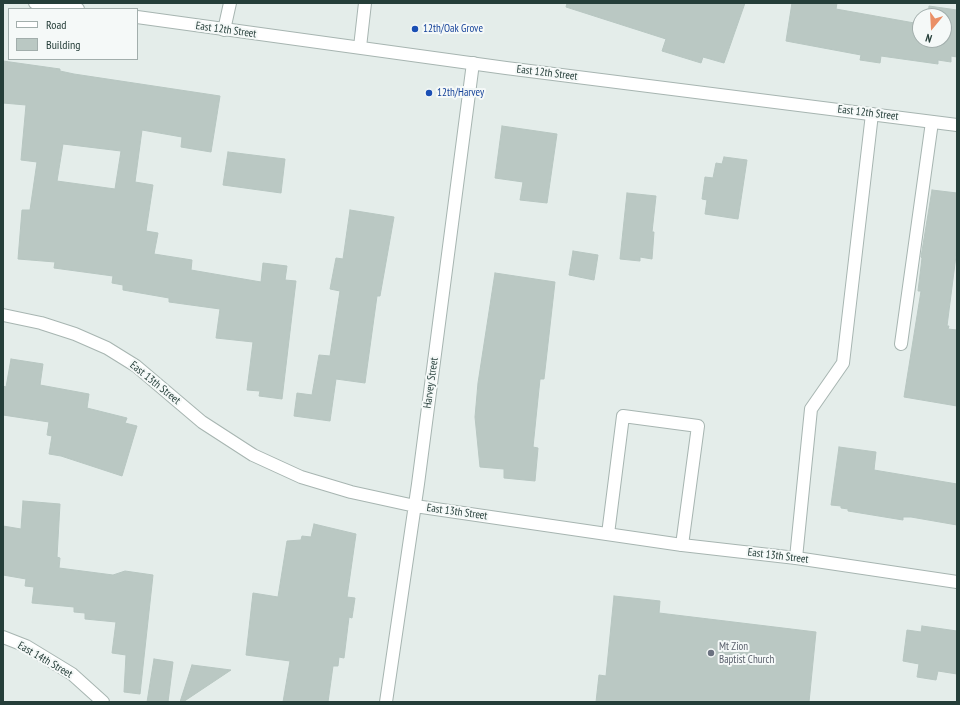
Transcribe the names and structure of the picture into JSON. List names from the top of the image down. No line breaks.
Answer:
{"streets":{"street":["East 12th Street","East 13th Street","Harvey Street","East 14th Street"]},"crossings":[["East 12th Street","Harvey Street"],["East 13th Street","Harvey Street"]],"places":["12th/Oak Grove","12th/Harvey","Mt Zion Baptist Church"],"legend":["Road","Building"],"north":"bottom"}
